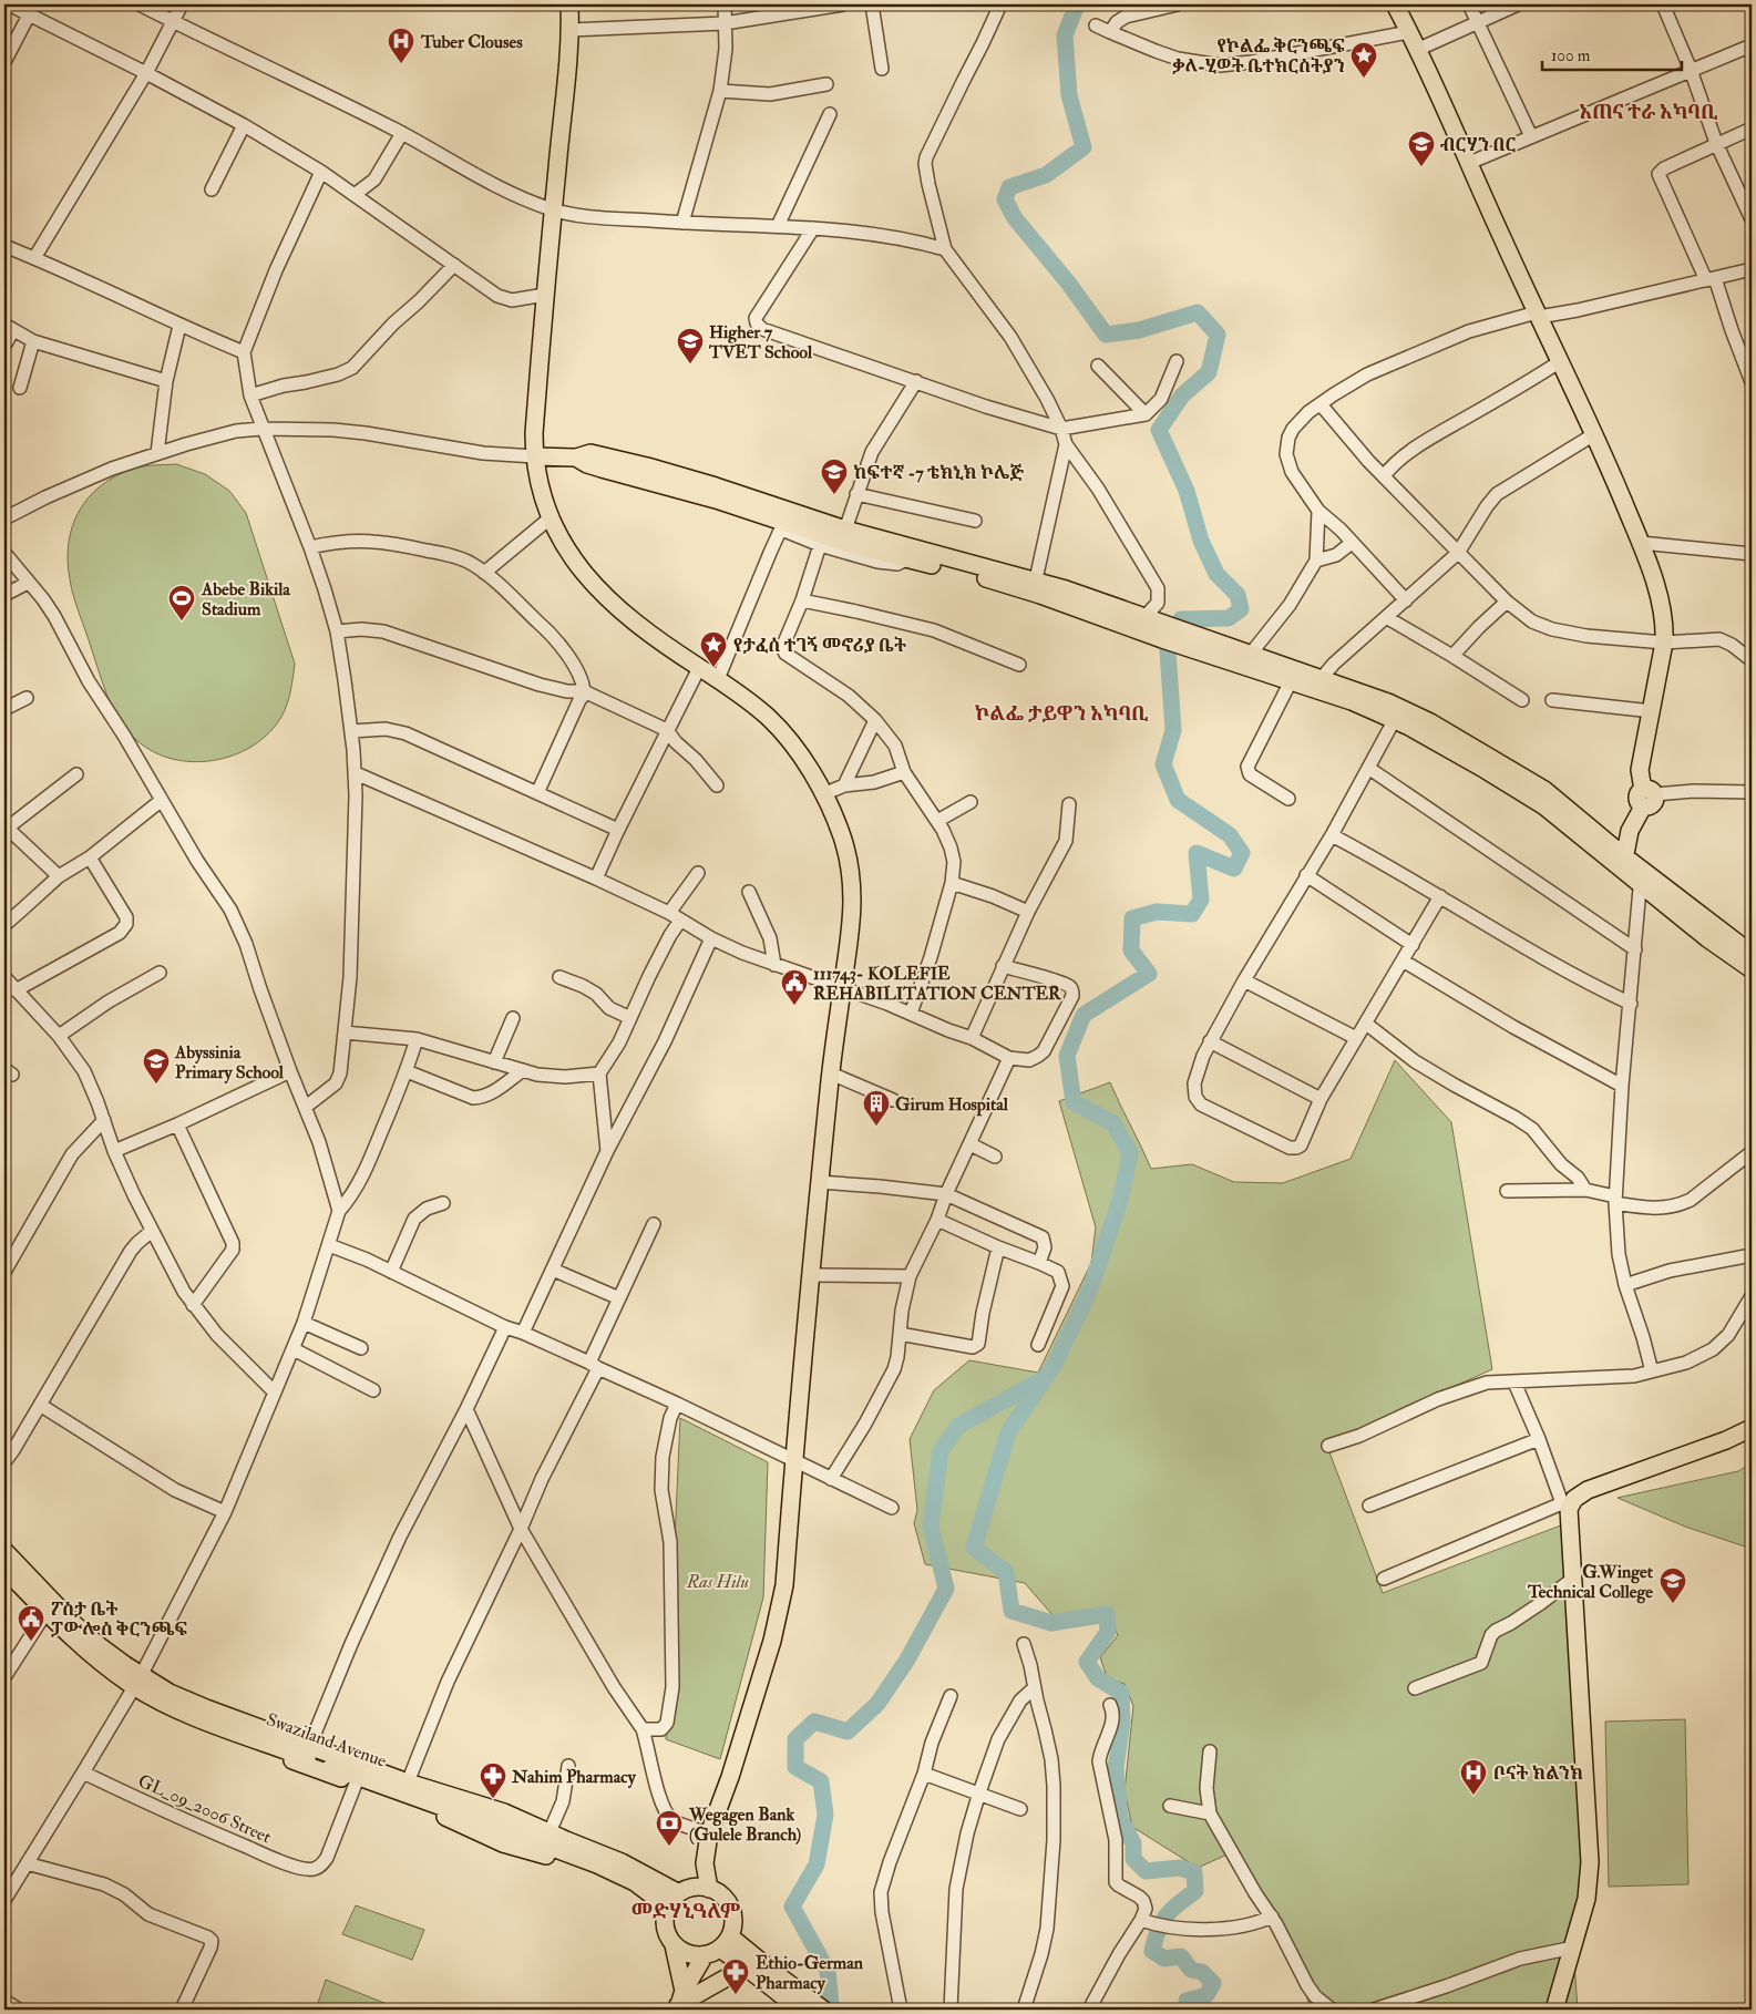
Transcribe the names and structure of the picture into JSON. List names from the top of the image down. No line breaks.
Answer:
{"streets":{"main road":["Swaziland Avenue"],"street":["GL_09_2006 Street"]},"districts":["አጠና ተራ አካባቢ","ኮልፌ ታይዋን አካባቢ","መድሃኒዓለም"],"parks":["Ras Hilu"],"places":{"hospital":["Tuber Clouses","ቦናት ክልንክ"],"place":["የኮልፌ ቅርንጫፍ ቃለ-ሂወት ቤተክርስትያን","የታፈሰ ተገኝ መኖሪያ ቤት"],"school or university":["ብርሃን በር","Higher 7 TVET School","ከፍተኛ -7 ቴክኒክ ኮሌጅ","Abyssinia Primary School","G.Winget Technical College"],"sports":["Abebe Bikila Stadium"],"public building":["111743- KOLEFIE REHABILITATION CENTER","ፖስታ ቤት ፓውሎስ ቅርንጫፍ"],"building":["Girum Hospital"],"pharmacy":["Nahim Pharmacy","Ethio-German Pharmacy"],"bank":["Wegagen Bank (Gulele Branch)"]},"scale_bar":"100 m"}
